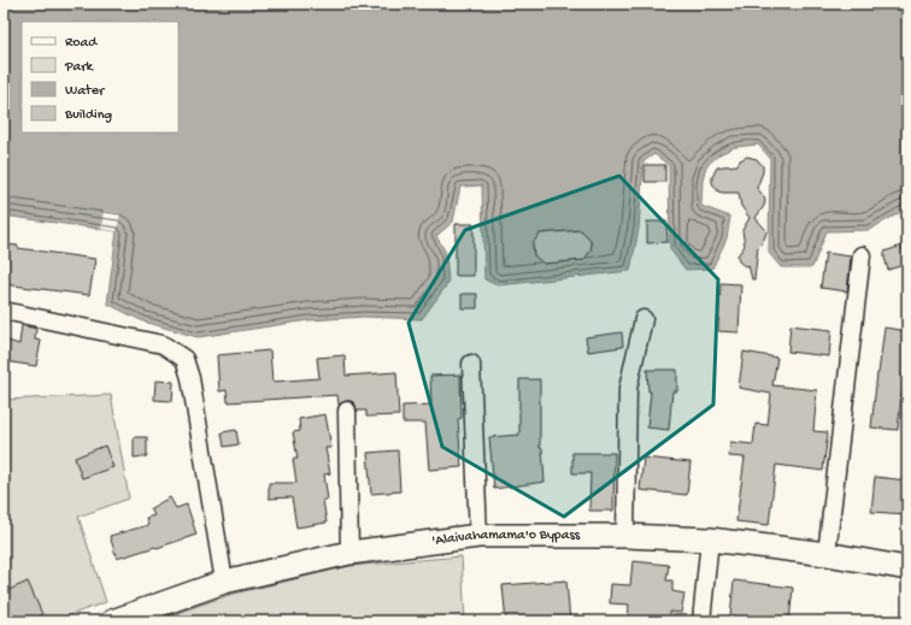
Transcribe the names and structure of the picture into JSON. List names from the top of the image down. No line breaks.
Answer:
{"streets":{"main road":["'Alaivahamama'o Bypass"]},"legend":["Road","Park","Water","Building"]}
